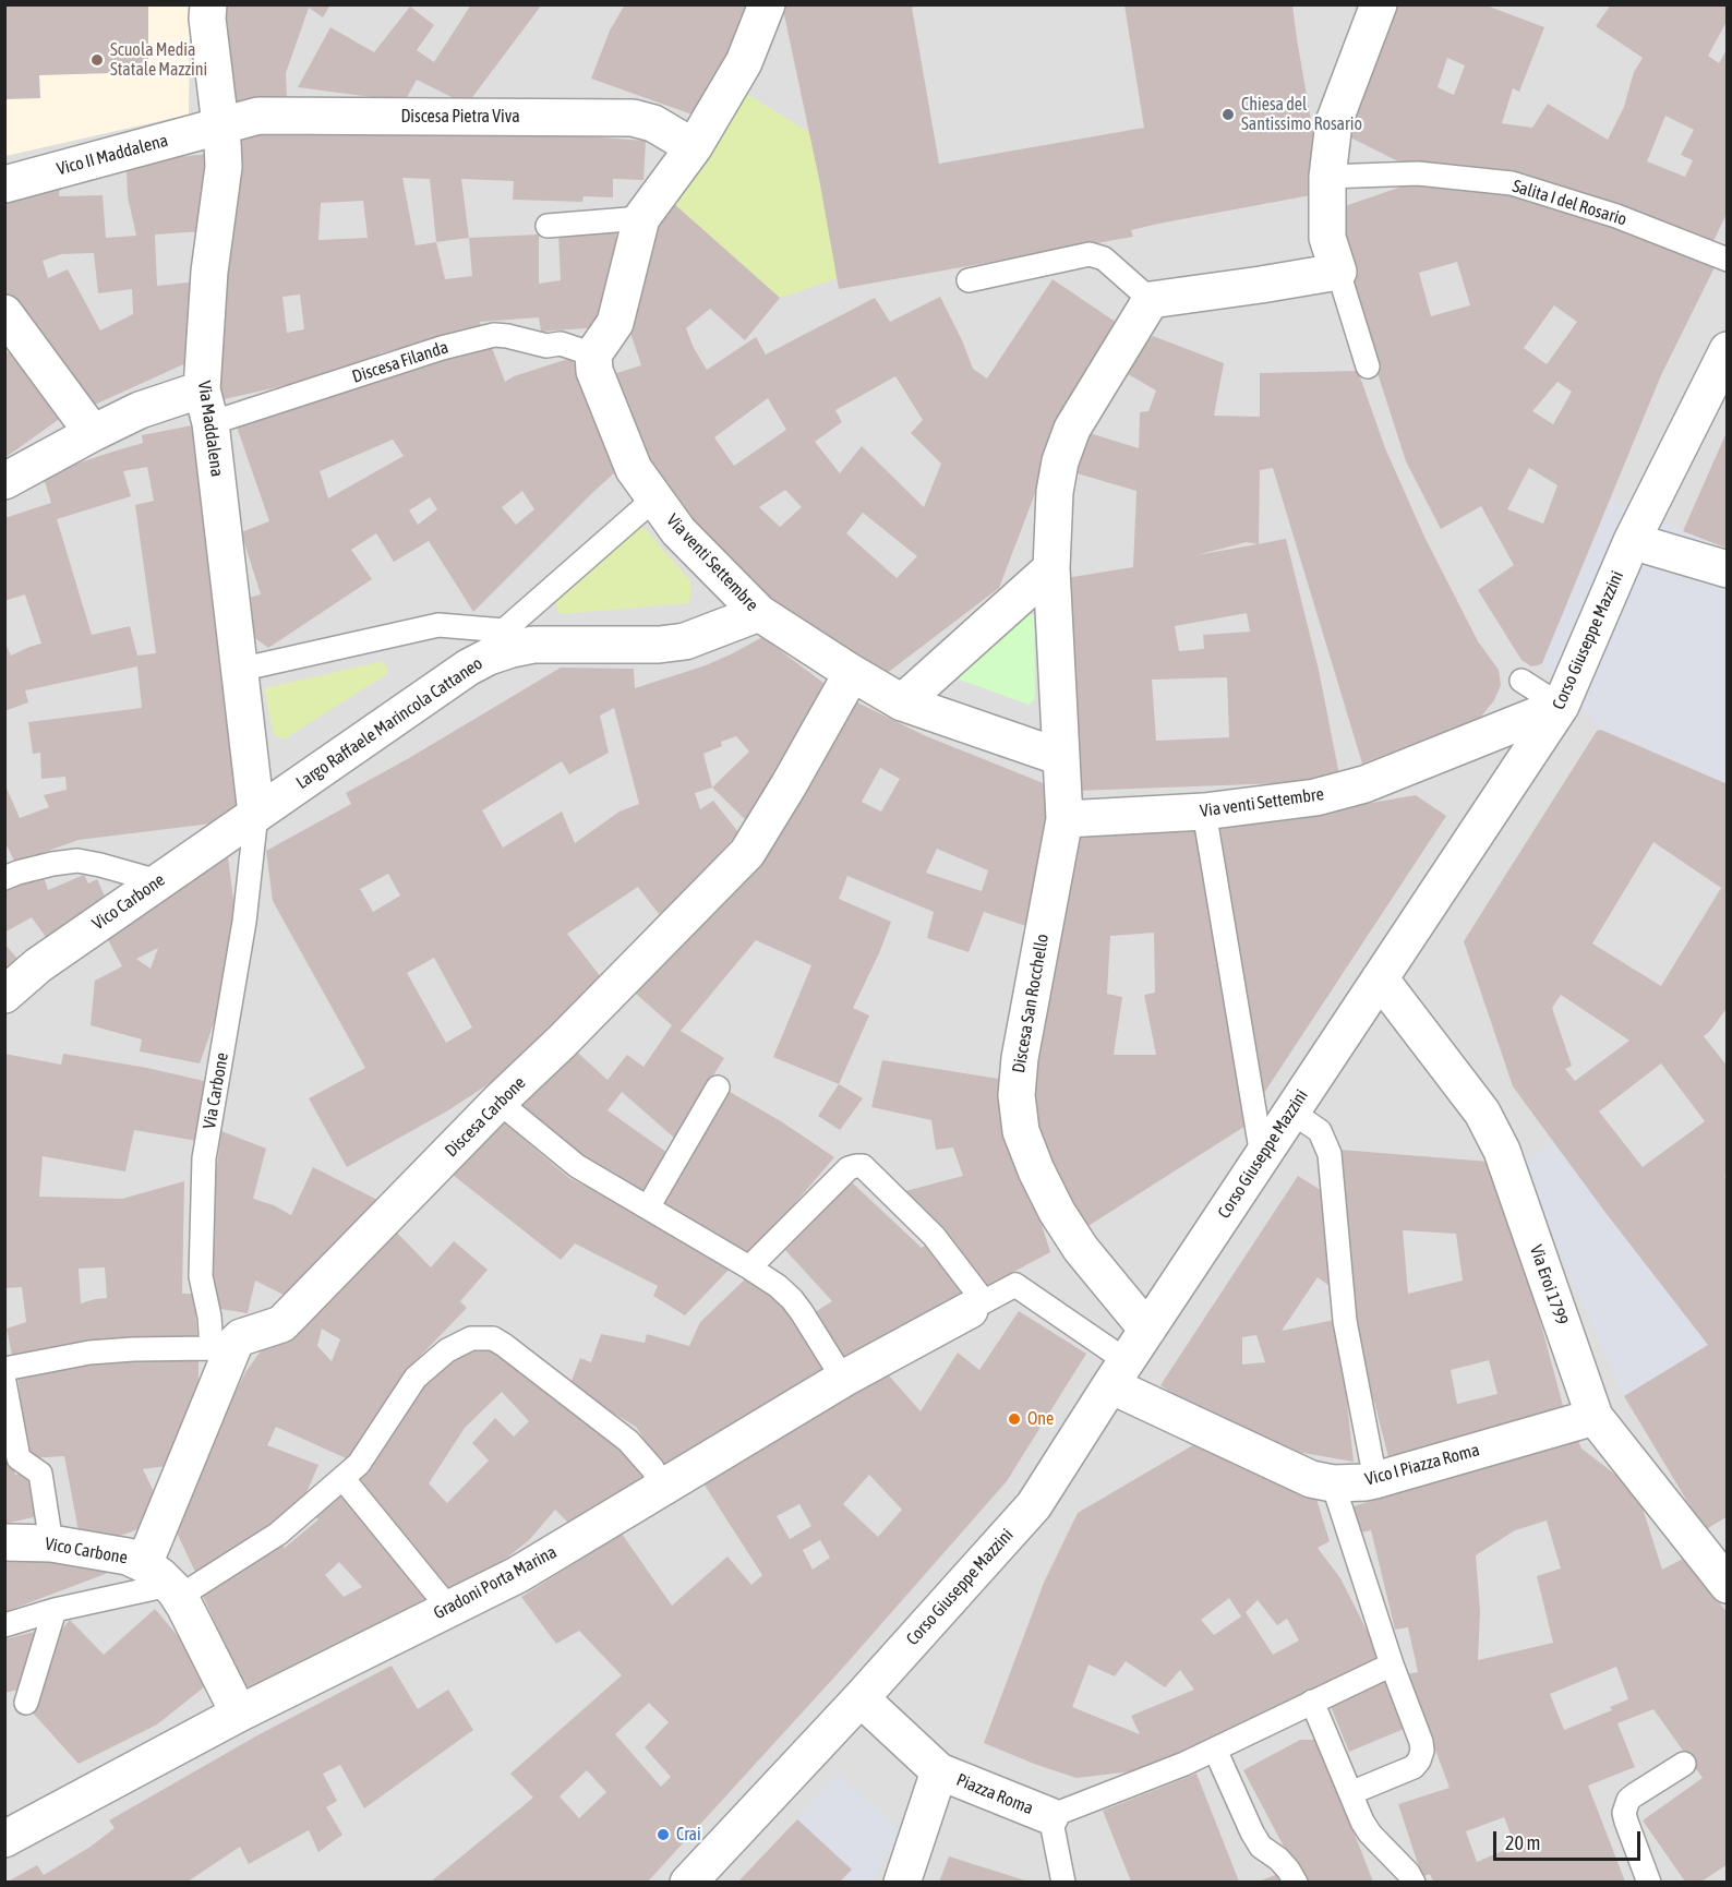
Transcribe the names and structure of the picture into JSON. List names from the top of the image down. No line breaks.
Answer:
{"streets":{"street":["Discesa Pietra Viva","Vico II Maddalena","Via Maddalena","Via venti Settembre","Corso Giuseppe Mazzini","Largo Raffaele Marincola Cattaneo","Vico Carbone","Discesa San Rocchello","Discesa Carbone","Via Eroi 1799","Vico I Piazza Roma","Gradoni Porta Marina","Piazza Roma"],"lane":["Salita I del Rosario","Discesa Filanda","Via Carbone"]},"crossings":[["Discesa Pietra Viva","Vico II Maddalena"],["Discesa Pietra Viva","Via Maddalena"],["Vico II Maddalena","Via Maddalena"],["Discesa Filanda","Via Maddalena"],["Discesa Filanda","Via venti Settembre"],["Via Maddalena","Largo Raffaele Marincola Cattaneo"],["Via Maddalena","Vico Carbone"],["Via Maddalena","Via Carbone"],["Via venti Settembre","Corso Giuseppe Mazzini"],["Via venti Settembre","Largo Raffaele Marincola Cattaneo"],["Via venti Settembre","Discesa San Rocchello"],["Via venti Settembre","Discesa Carbone"],["Corso Giuseppe Mazzini","Discesa San Rocchello"],["Corso Giuseppe Mazzini","Via Eroi 1799"],["Corso Giuseppe Mazzini","Vico I Piazza Roma"],["Corso Giuseppe Mazzini","Piazza Roma"],["Largo Raffaele Marincola Cattaneo","Vico Carbone"],["Largo Raffaele Marincola Cattaneo","Via Carbone"],["Vico Carbone","Via Carbone"],["Vico Carbone","Discesa Carbone"],["Via Carbone","Discesa Carbone"],["Via Eroi 1799","Vico I Piazza Roma"]],"places":["Scuola Media Statale Mazzini","Chiesa del Santissimo Rosario","One","Crai"],"scale_bar":"20 m"}
